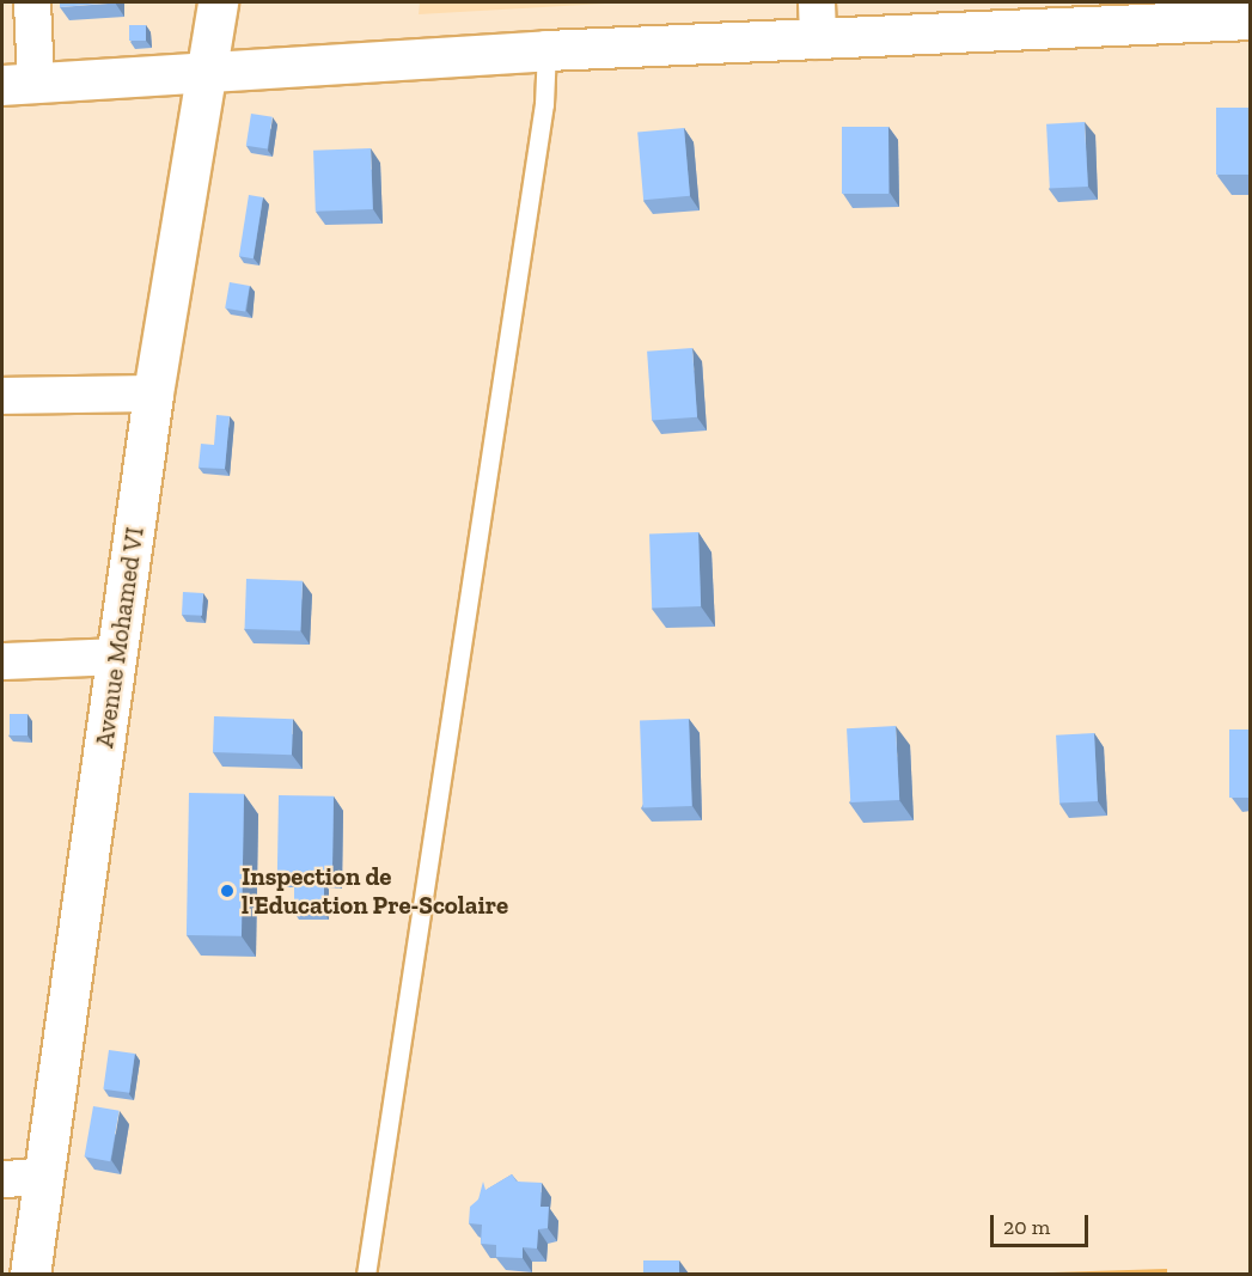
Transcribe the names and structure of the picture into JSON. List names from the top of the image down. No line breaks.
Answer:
{"streets":{"street":["Avenue Mohamed VI"]},"places":["Inspection de l'Education Pre-Scolaire"],"scale_bar":"20 m"}
